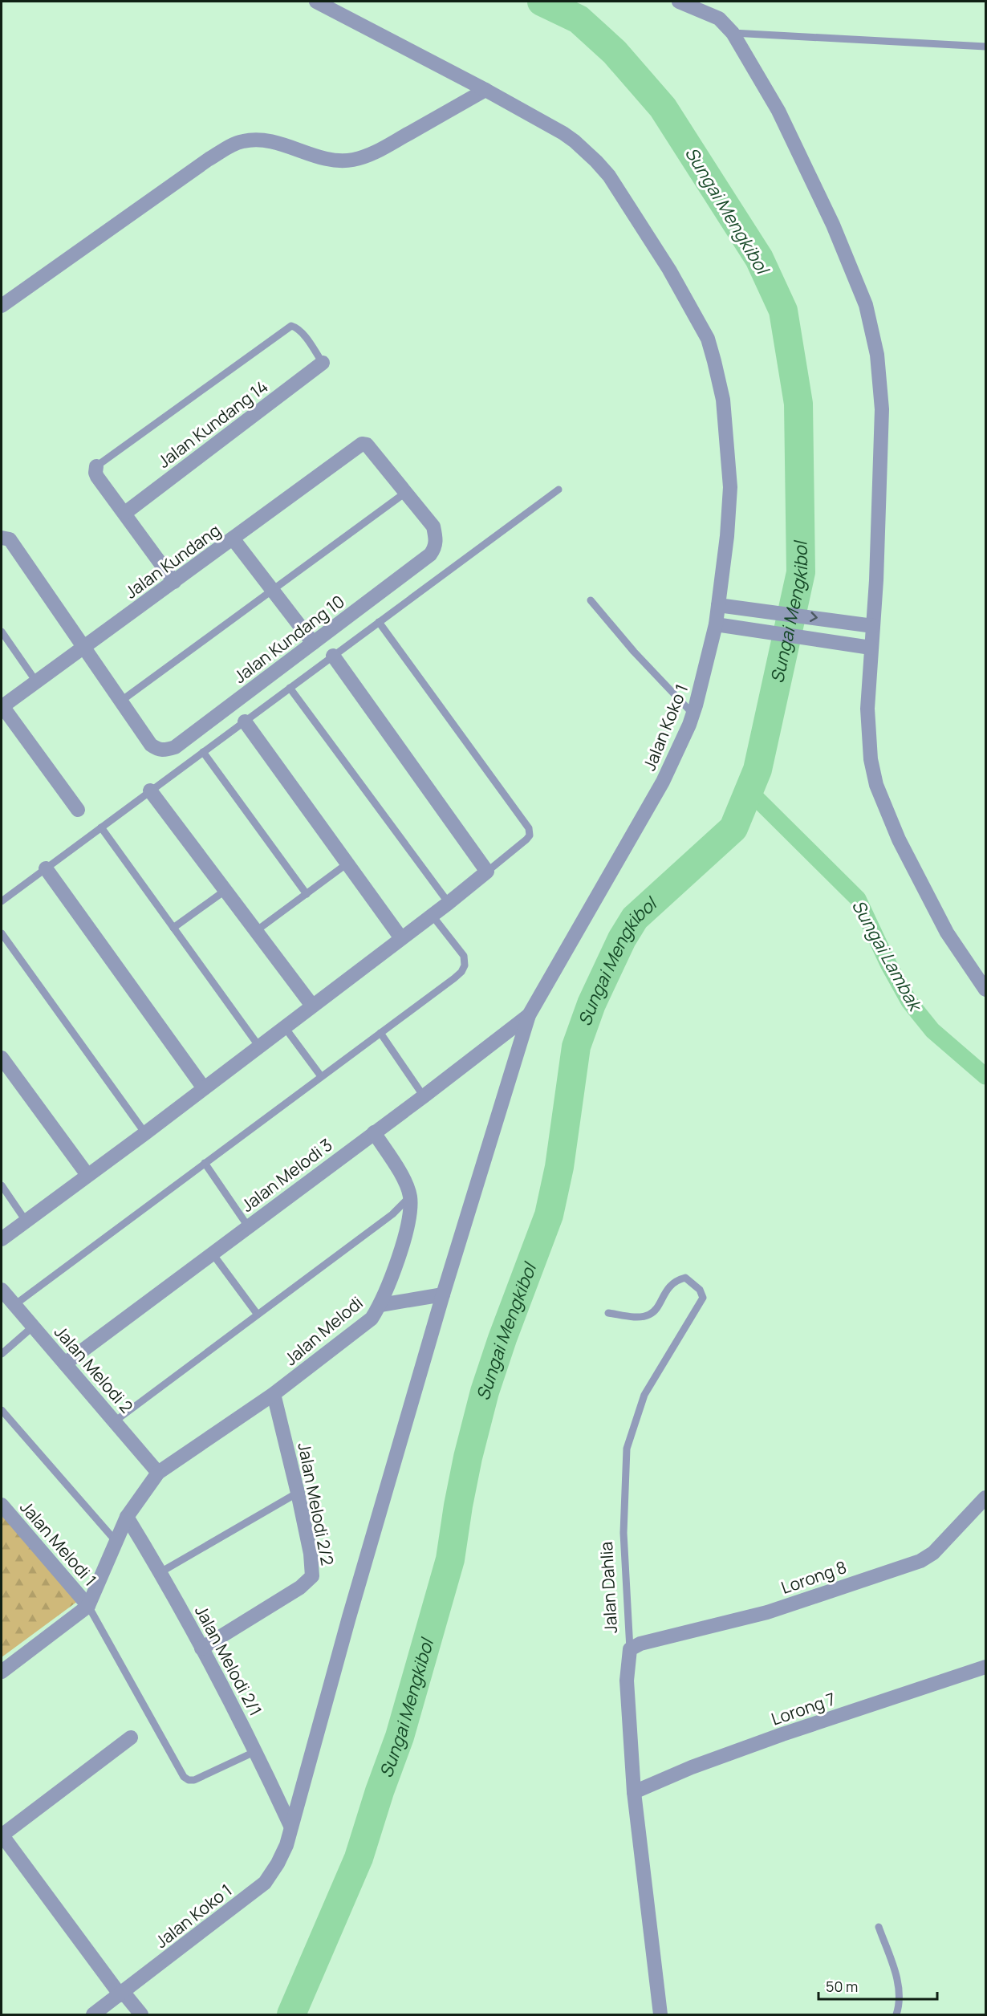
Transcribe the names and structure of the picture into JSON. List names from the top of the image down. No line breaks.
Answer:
{"streets":{"street":["Jalan Kundang 14","Jalan Kundang","Jalan Kundang 10","Jalan Koko 1","Jalan Melodi 3","Jalan Melodi","Jalan Melodi 2","Jalan Melodi 2/2","Jalan Melodi 1","Lorong 8","Jalan Dahlia","Jalan Melodi 2/1","Lorong 7"]},"crossings":[["Jalan Kundang","Jalan Kundang 10"],["Jalan Koko 1","Jalan Melodi 3"],["Jalan Koko 1","Jalan Melodi 2/1"],["Jalan Melodi 3","Jalan Melodi"],["Jalan Melodi 3","Jalan Melodi 2"],["Jalan Melodi","Jalan Melodi 2"],["Jalan Melodi","Jalan Melodi 2/2"],["Jalan Melodi 2/2","Jalan Melodi 2/1"],["Lorong 8","Jalan Dahlia"],["Jalan Dahlia","Lorong 7"]],"water":["Sungai Mengkibol","Sungai Lambak"],"scale_bar":"50 m"}
